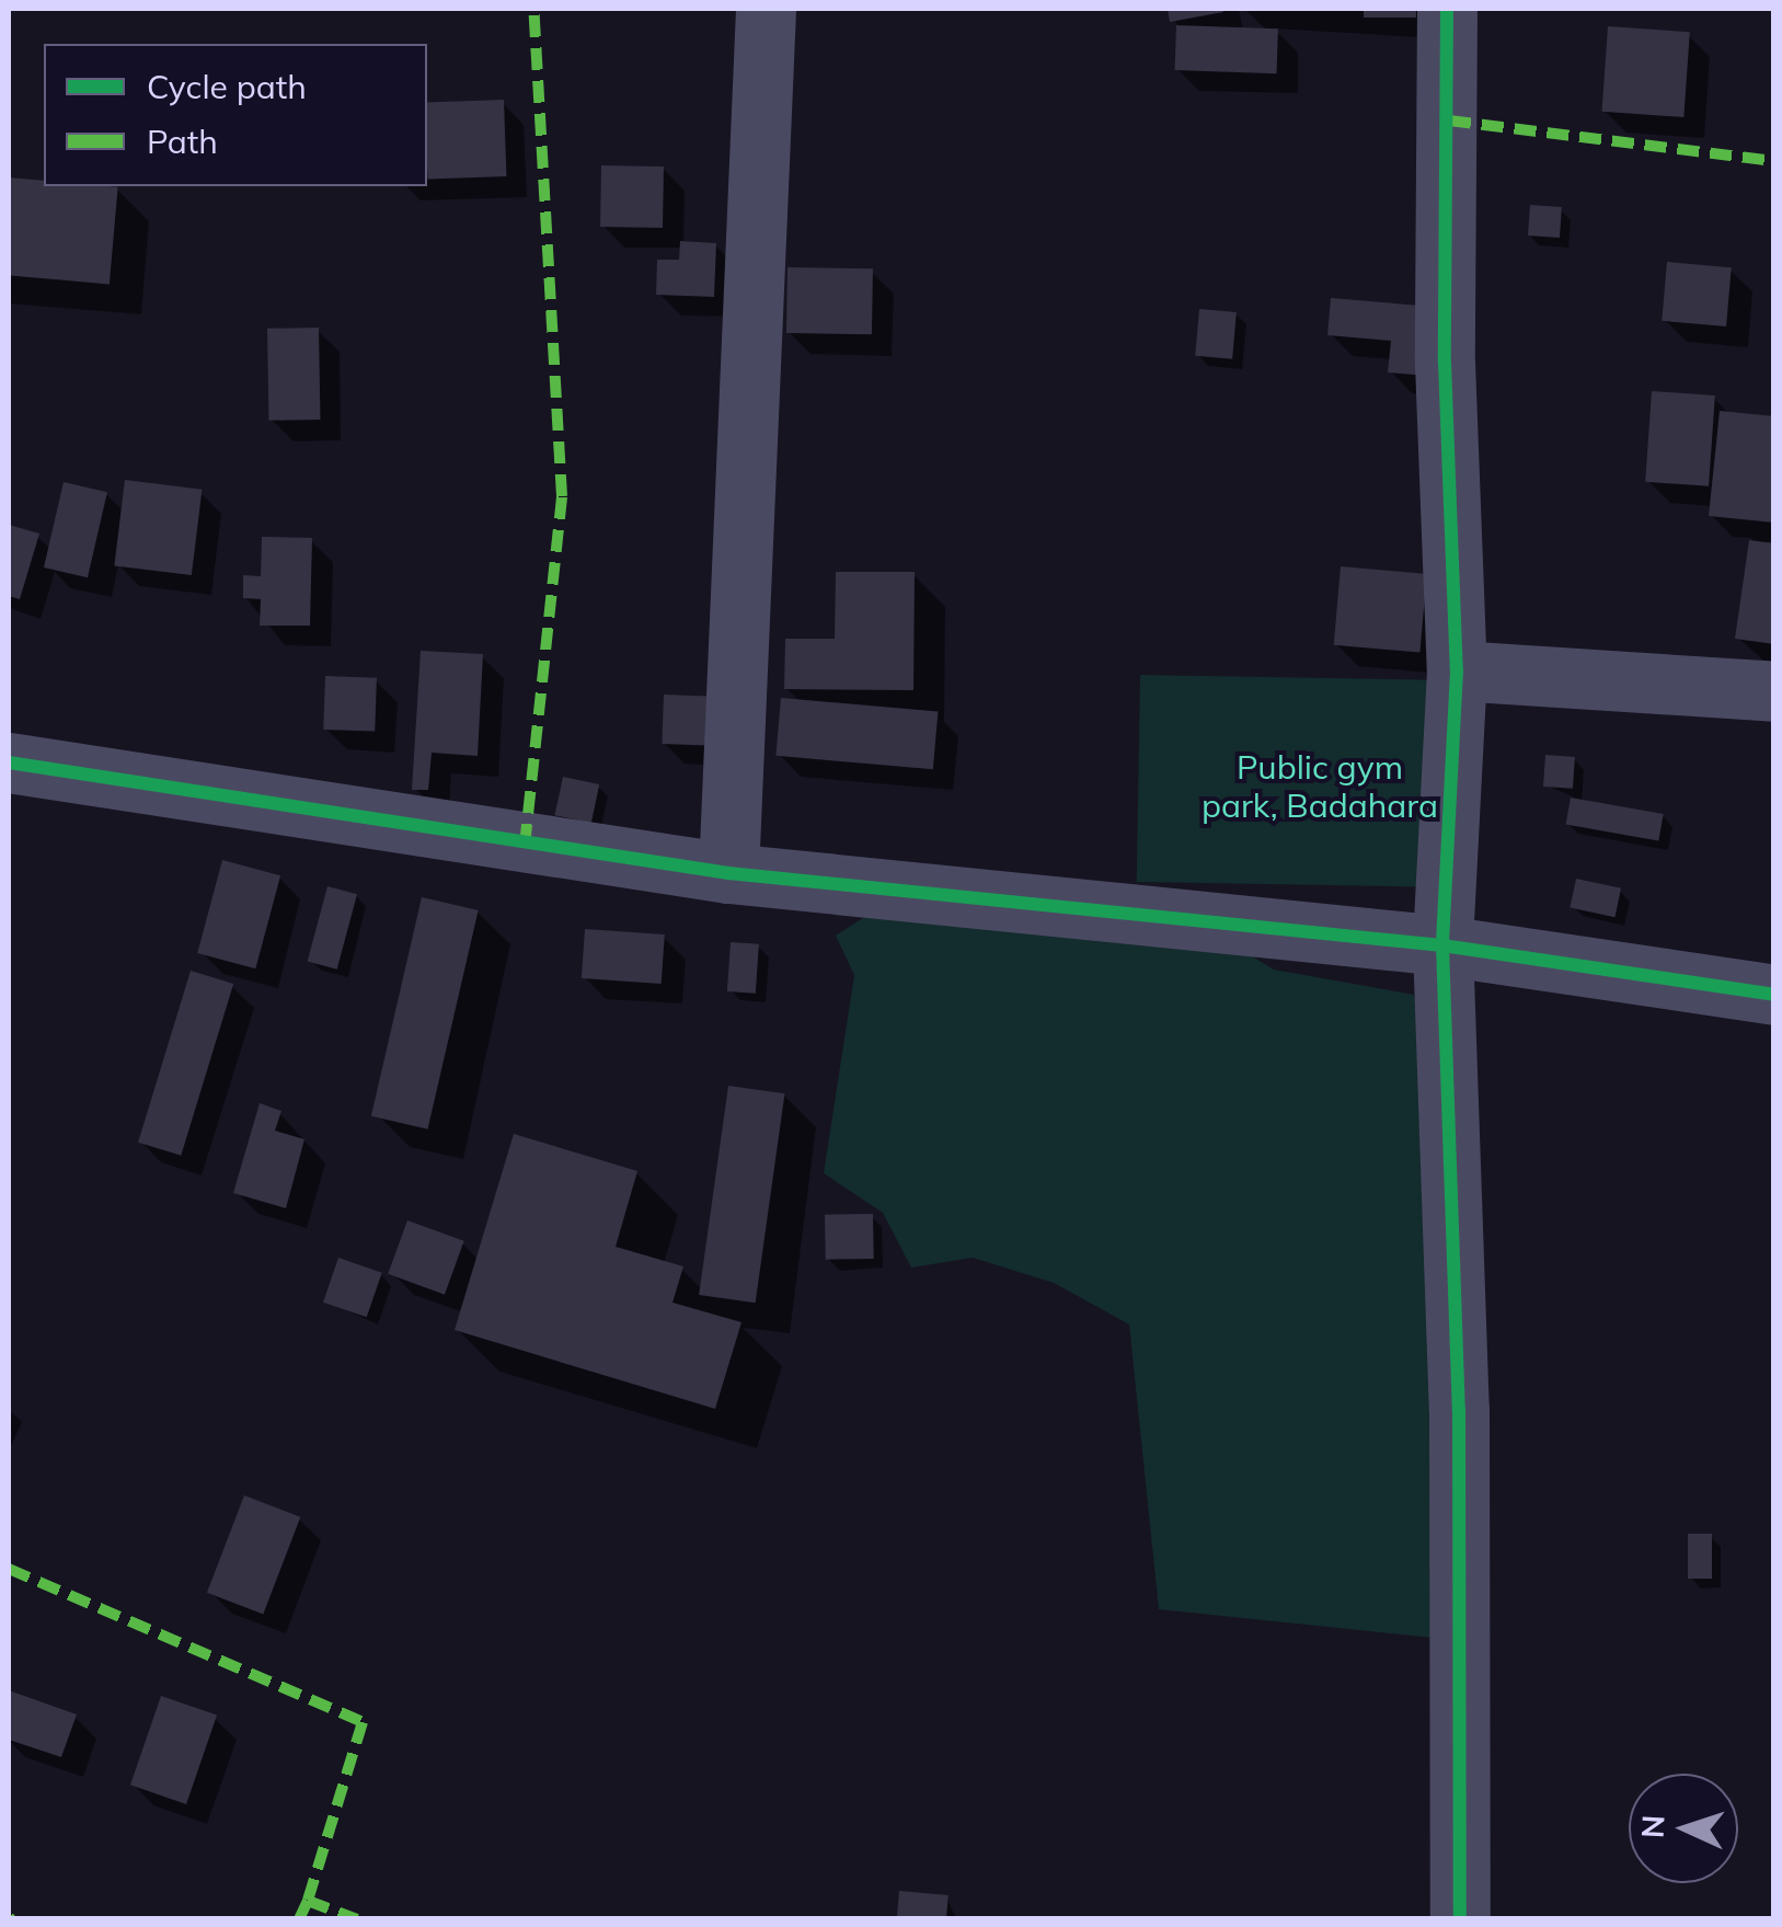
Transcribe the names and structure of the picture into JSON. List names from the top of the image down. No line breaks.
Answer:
{"parks":["Public gym park, Badahara"],"legend":["Cycle path","Path"],"north":"left"}
